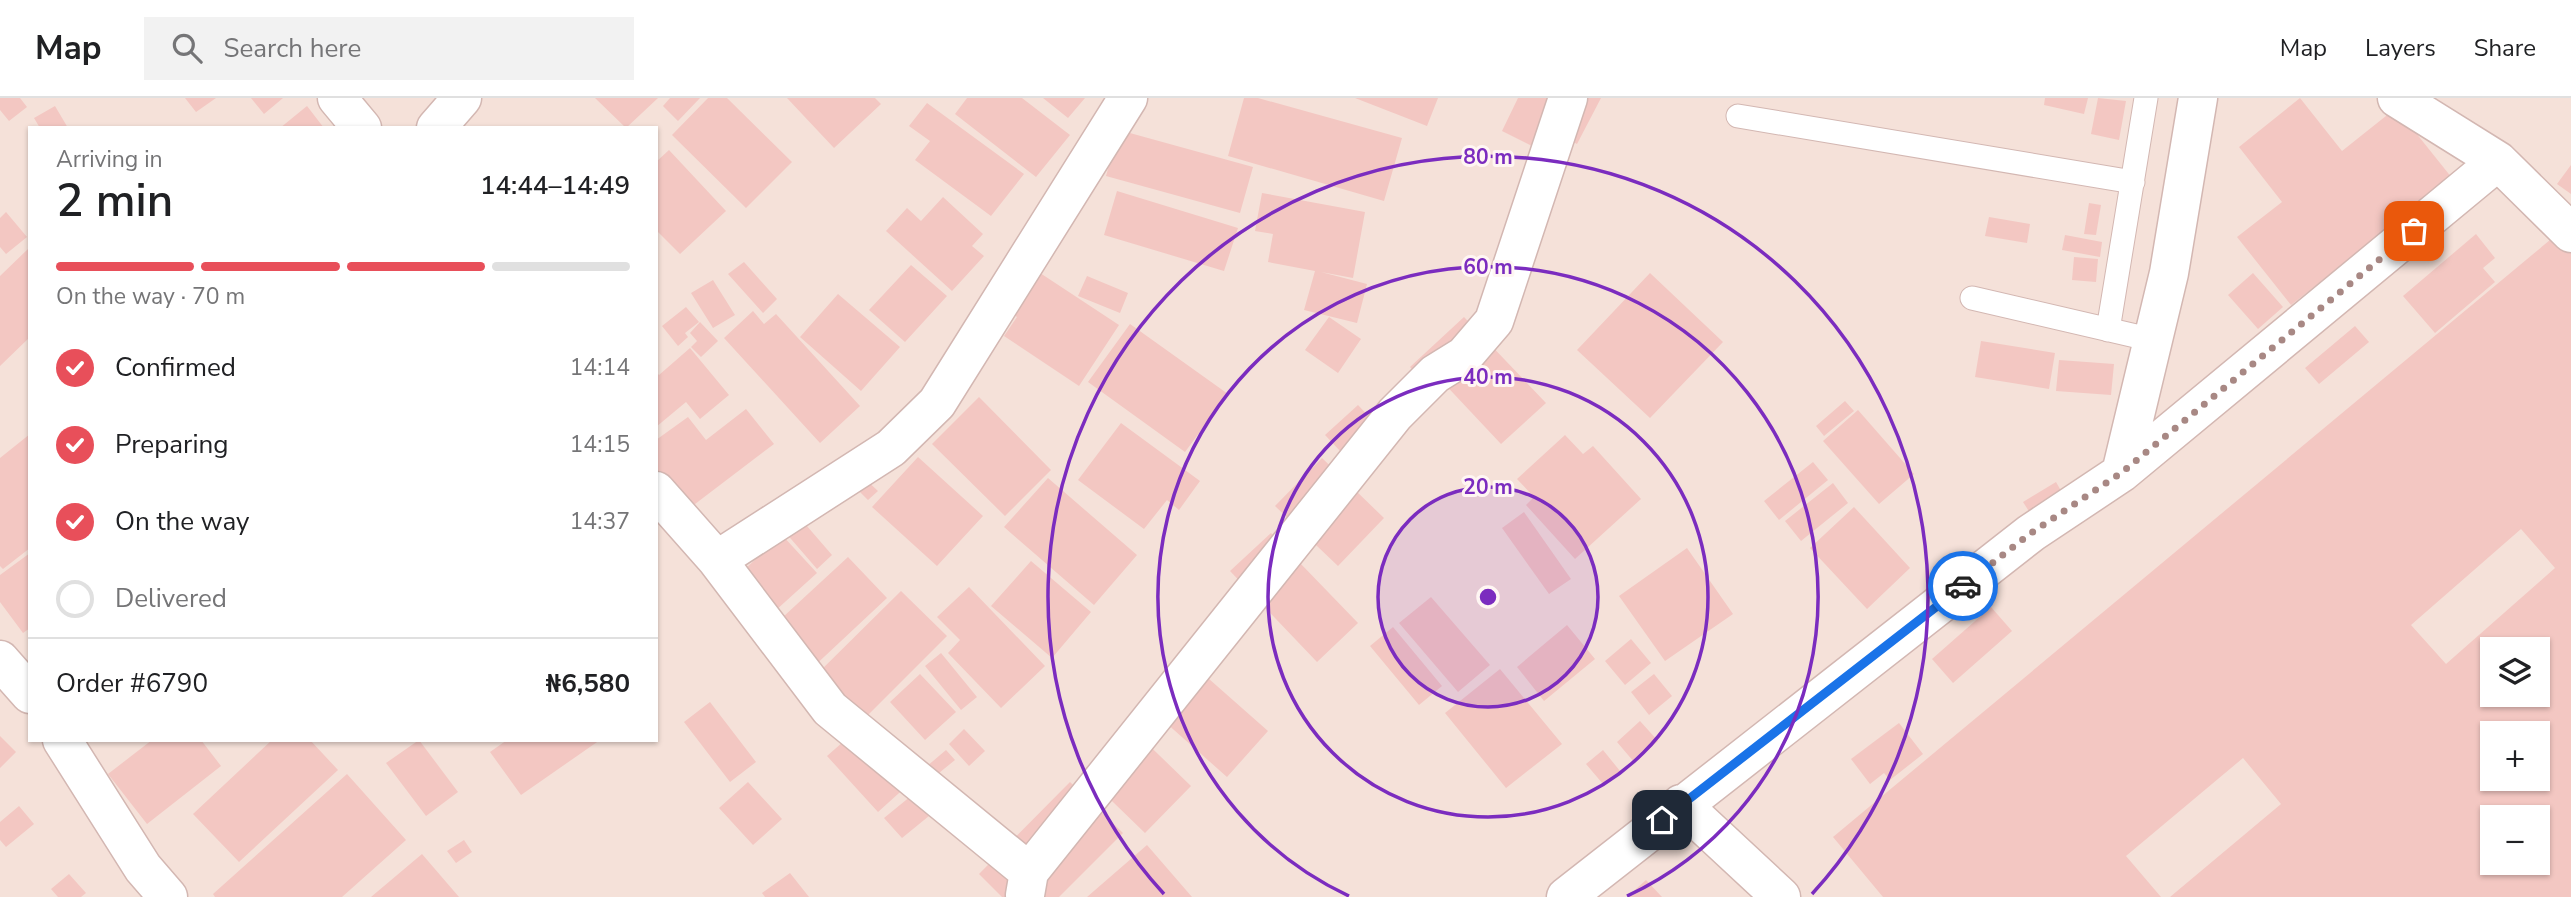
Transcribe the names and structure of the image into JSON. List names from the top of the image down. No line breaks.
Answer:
{"page":{"header":"Map","search":"Search here","nav":["Map","Layers","Share"],"heading":["2 min","Arriving in","14:44–14:49"],"panel":["Order #6790","₦6,580"],"bar":"On the way · 70 m","list":[["Confirmed","14:14"],["Preparing","14:15"],["On the way","14:37"],"Delivered"],"map_buttons":["+","−"]},"rings":["80 m","60 m","40 m","20 m"]}
